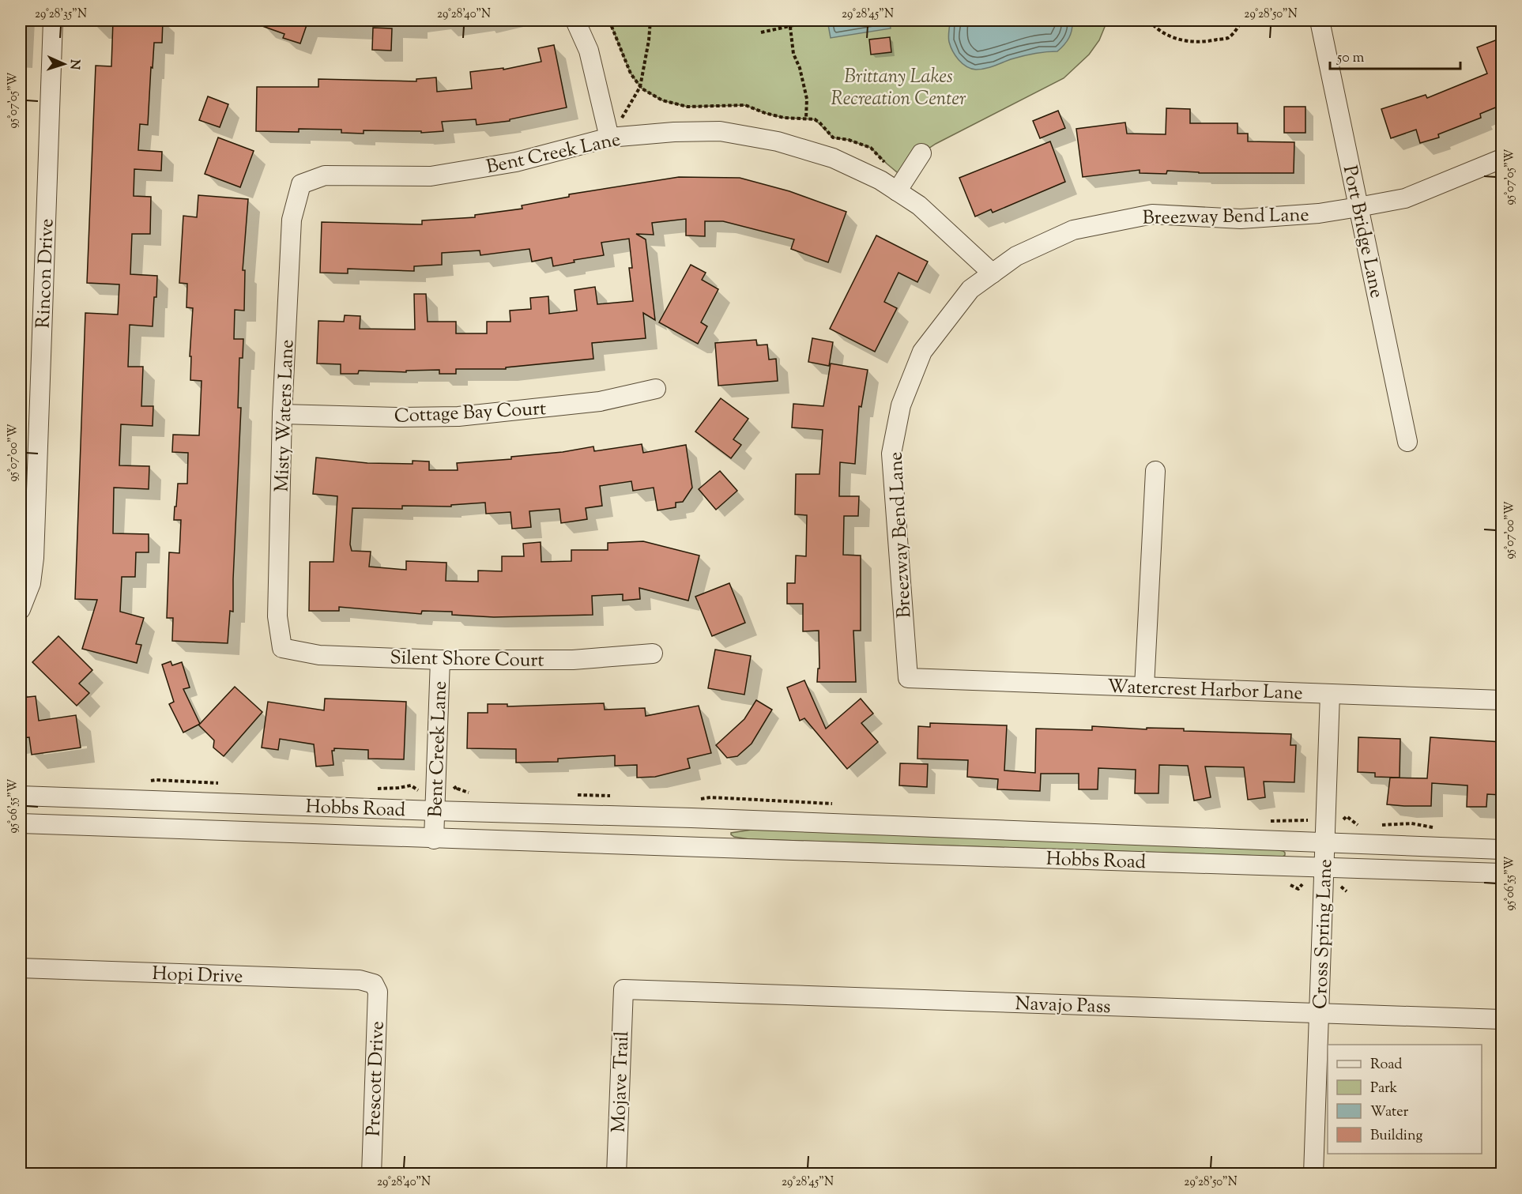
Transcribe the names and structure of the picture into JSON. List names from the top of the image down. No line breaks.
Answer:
{"streets":{"street":["Bent Creek Lane","Breezway Bend Lane","Port Bridge Lane","Rincon Drive","Cottage Bay Court","Misty Waters Lane","Silent Shore Court","Watercrest Harbor Lane","Hobbs Road","Cross Spring Lane","Hopi Drive","Navajo Pass","Prescott Drive","Mojave Trail"]},"crossings":[["Bent Creek Lane","Breezway Bend Lane"],["Bent Creek Lane","Misty Waters Lane"],["Bent Creek Lane","Silent Shore Court"],["Bent Creek Lane","Hobbs Road"],["Breezway Bend Lane","Port Bridge Lane"],["Breezway Bend Lane","Watercrest Harbor Lane"],["Cottage Bay Court","Misty Waters Lane"],["Misty Waters Lane","Silent Shore Court"],["Watercrest Harbor Lane","Cross Spring Lane"],["Hobbs Road","Cross Spring Lane"],["Cross Spring Lane","Navajo Pass"],["Hopi Drive","Prescott Drive"],["Navajo Pass","Mojave Trail"]],"parks":["Brittany Lakes Recreation Center"],"legend":["Road","Park","Water","Building"],"scale_bar":"50 m","north":"right","coordinates":["29°28'35\"N","29°28'40\"N","29°28'45\"N","29°28'50\"N","95°07'05\"W","95°07'00\"W","95°06'55\"W"]}
